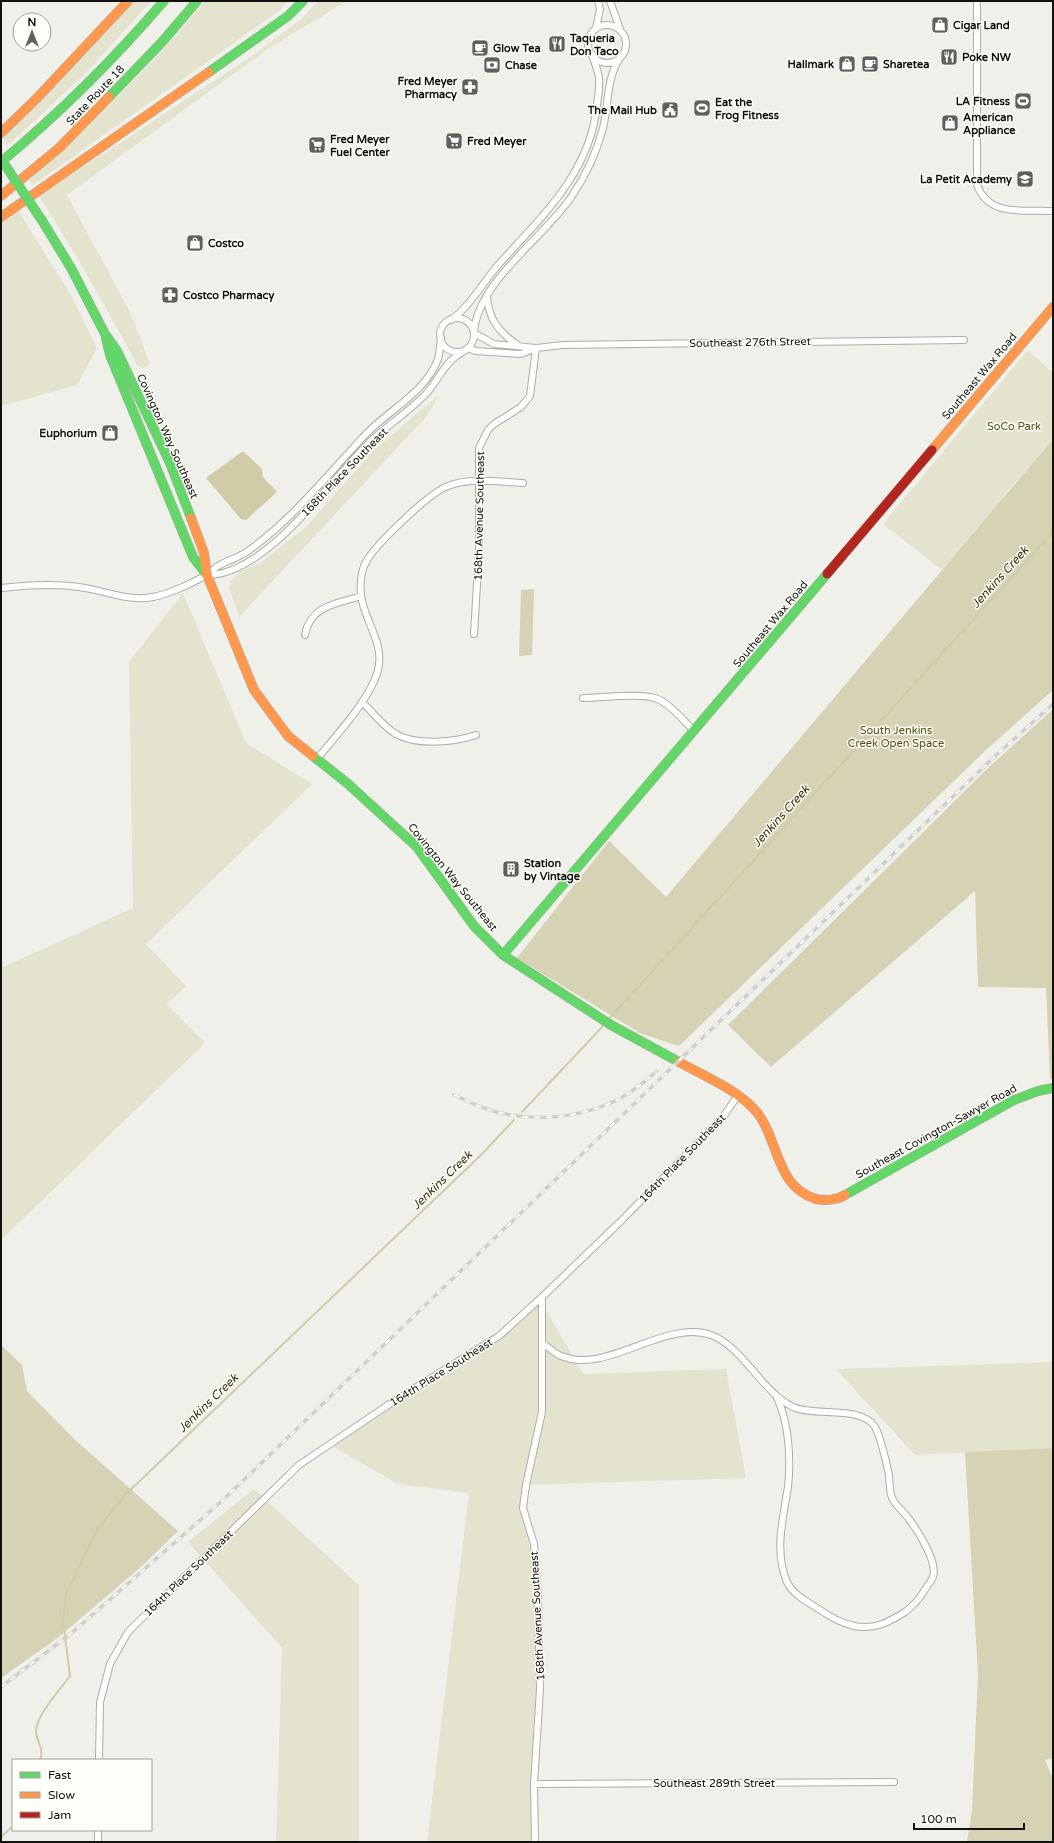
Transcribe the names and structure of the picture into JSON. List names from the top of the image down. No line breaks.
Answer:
{"streets":{"main road":["State Route 18","Southeast Wax Road","Covington Way Southeast","Southeast Covington-Sawyer Road"],"street":["Southeast 276th Street","168th Place Southeast","168th Avenue Southeast","164th Place Southeast","Southeast 289th Street"]},"crossings":[["Southeast 276th Street","168th Place Southeast"],["Southeast 276th Street","168th Avenue Southeast"],["Southeast Wax Road","Covington Way Southeast"],["Covington Way Southeast","168th Place Southeast"],["Covington Way Southeast","Southeast Covington-Sawyer Road"],["Covington Way Southeast","164th Place Southeast"],["168th Avenue Southeast","164th Place Southeast"],["168th Avenue Southeast","Southeast 289th Street"]],"water":["Jenkins Creek"],"parks":["SoCo Park","South Jenkins Creek Open Space"],"places":{"shop":["Cigar Land","Hallmark","American Appliance","Costco","Euphorium"],"restaurant":["Taqueria Don Taco","Poke NW"],"cafe":["Glow Tea","Sharetea"],"bank":["Chase"],"pharmacy":["Fred Meyer Pharmacy","Costco Pharmacy"],"sports":["LA Fitness","Eat the Frog Fitness"],"public building":["The Mail Hub"],"supermarket":["Fred Meyer","Fred Meyer Fuel Center"],"school or university":["La Petit Academy"],"building":["Station by Vintage"]},"legend":["Fast","Slow","Jam"],"scale_bar":"100 m","north":"top"}
